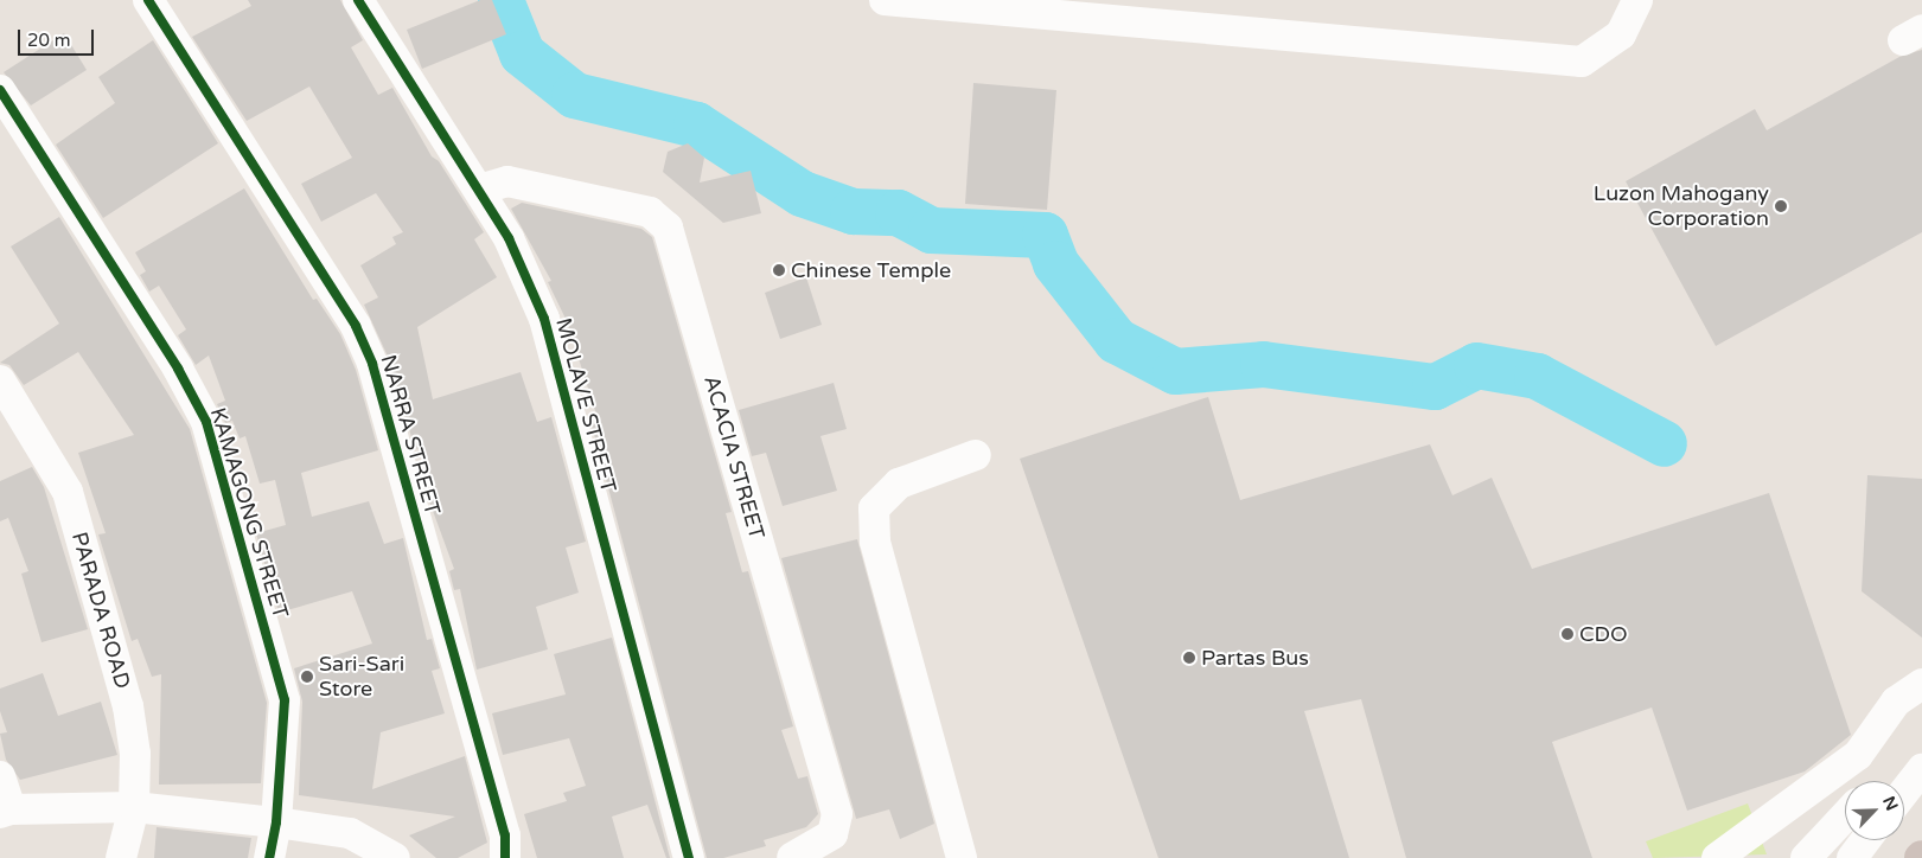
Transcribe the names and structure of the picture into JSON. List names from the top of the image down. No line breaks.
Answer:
{"streets":{"street":["MOLAVE STREET","NARRA STREET","ACACIA STREET","KAMAGONG STREET","PARADA ROAD"]},"crossings":[["MOLAVE STREET","ACACIA STREET"]],"places":["Luzon Mahogany Corporation","Chinese Temple","CDO","Partas Bus","Sari-Sari Store"],"scale_bar":"20 m","north":"top right"}
